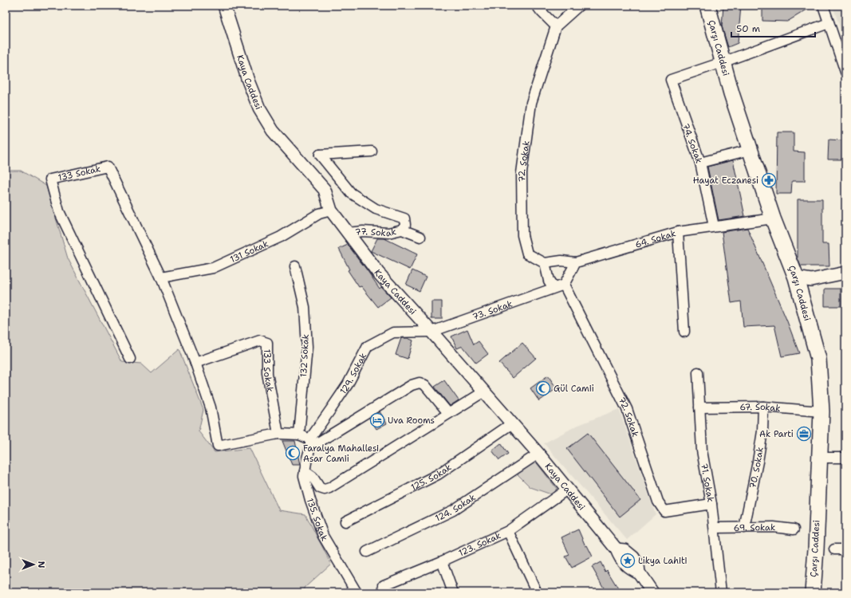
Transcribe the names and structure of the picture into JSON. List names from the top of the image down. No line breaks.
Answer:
{"streets":{"main road":["Çarşı Caddesi"],"street":["Kaya Caddesi","74. Sokak","72. Sokak","133 Sokak","77. Sokak","64. Sokak","131 Sokak","73. Sokak","132 Sokak","129. Sokak","67. Sokak","70. Sokak","125. Sokak","71. Sokak","124. Sokak","135. Sokak","69. Sokak","123. Sokak"]},"crossings":[["Çarşı Caddesi","74. Sokak"],["Çarşı Caddesi","64. Sokak"],["Çarşı Caddesi","67. Sokak"],["Kaya Caddesi","77. Sokak"],["Kaya Caddesi","131 Sokak"],["Kaya Caddesi","73. Sokak"],["Kaya Caddesi","129. Sokak"],["Kaya Caddesi","125. Sokak"],["Kaya Caddesi","124. Sokak"],["Kaya Caddesi","123. Sokak"],["74. Sokak","64. Sokak"],["72. Sokak","71. Sokak"],["133 Sokak","131 Sokak"],["133 Sokak","132 Sokak"],["73. Sokak","129. Sokak"],["129. Sokak","135. Sokak"],["67. Sokak","70. Sokak"],["67. Sokak","71. Sokak"],["70. Sokak","69. Sokak"],["71. Sokak","69. Sokak"]],"places":{"pharmacy":["Hayat Eczanesi"],"mosque":["Gül Camii","Faralya Mahallesi Asar Camii"],"hotel":["Uva Rooms"],"office":["Ak Parti"],"place":["Likya Lahiti"]},"scale_bar":"50 m","north":"right"}
